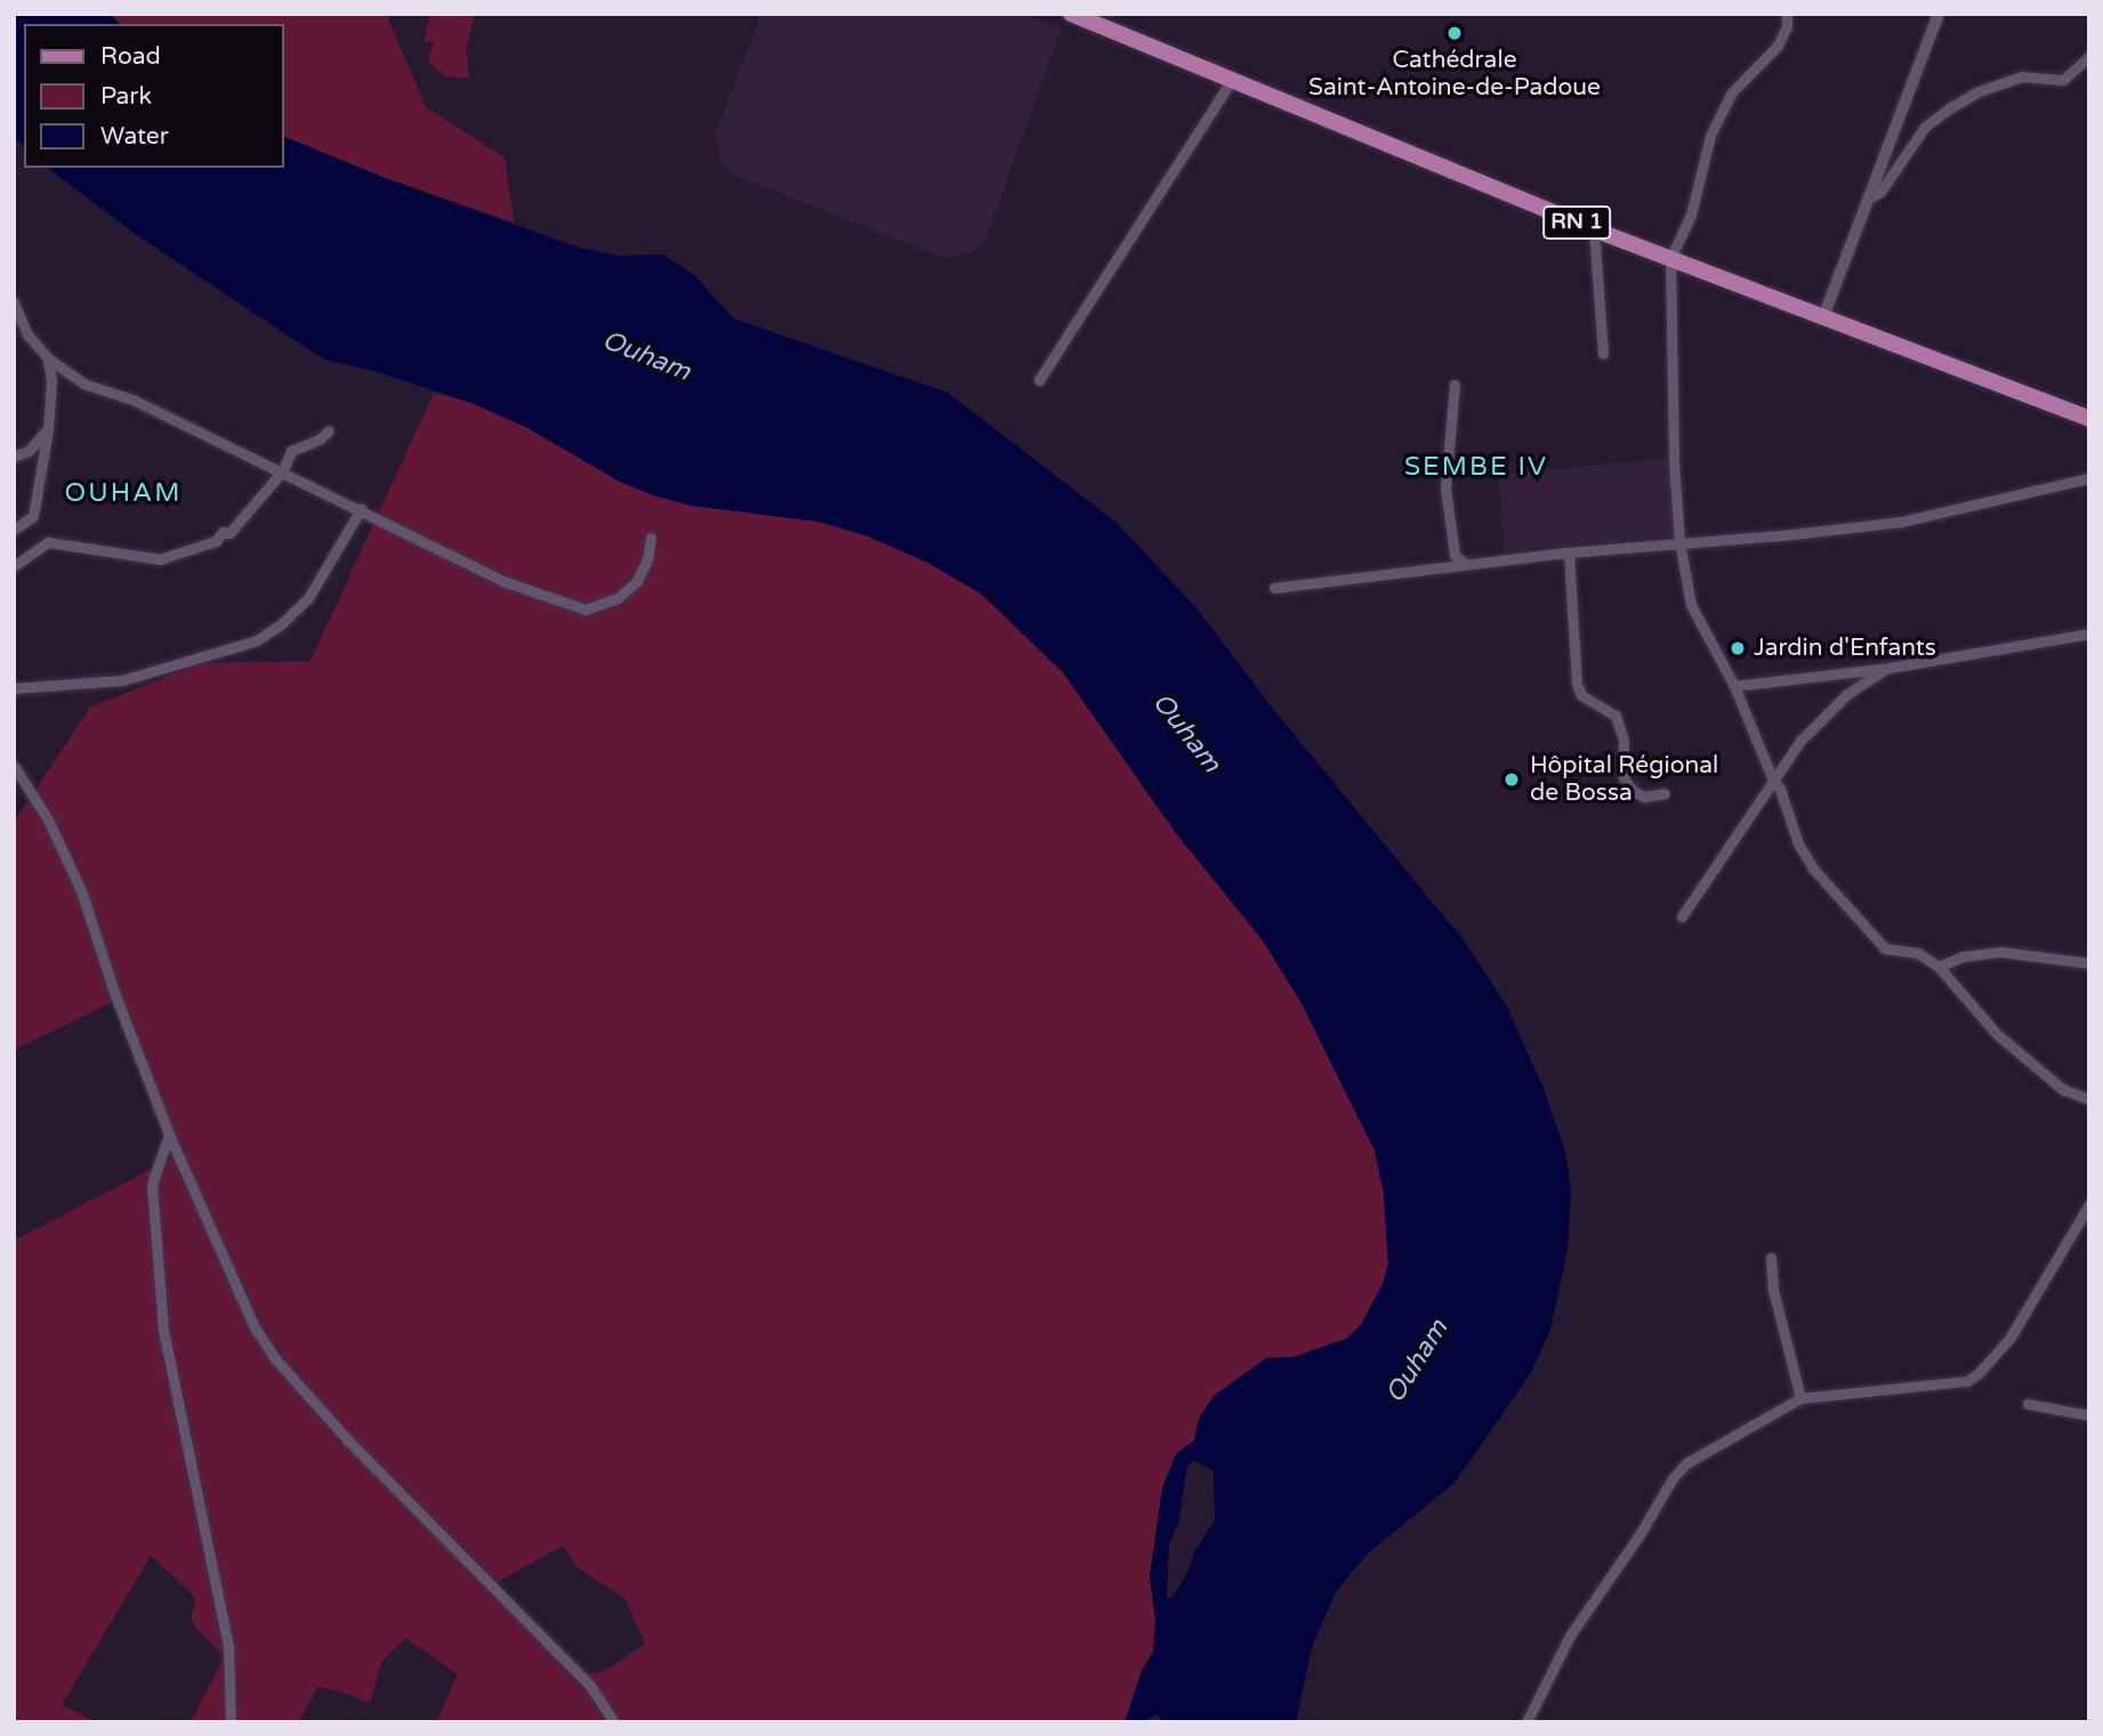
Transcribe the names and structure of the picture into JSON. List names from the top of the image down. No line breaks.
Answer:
{"streets":{"main road":["RN 1"]},"districts":["SEMBE IV","OUHAM"],"water":["Ouham"],"places":["Cathédrale Saint-Antoine-de-Padoue","Jardin d'Enfants","Hôpital Régional de Bossa"],"legend":["Road","Park","Water"]}
